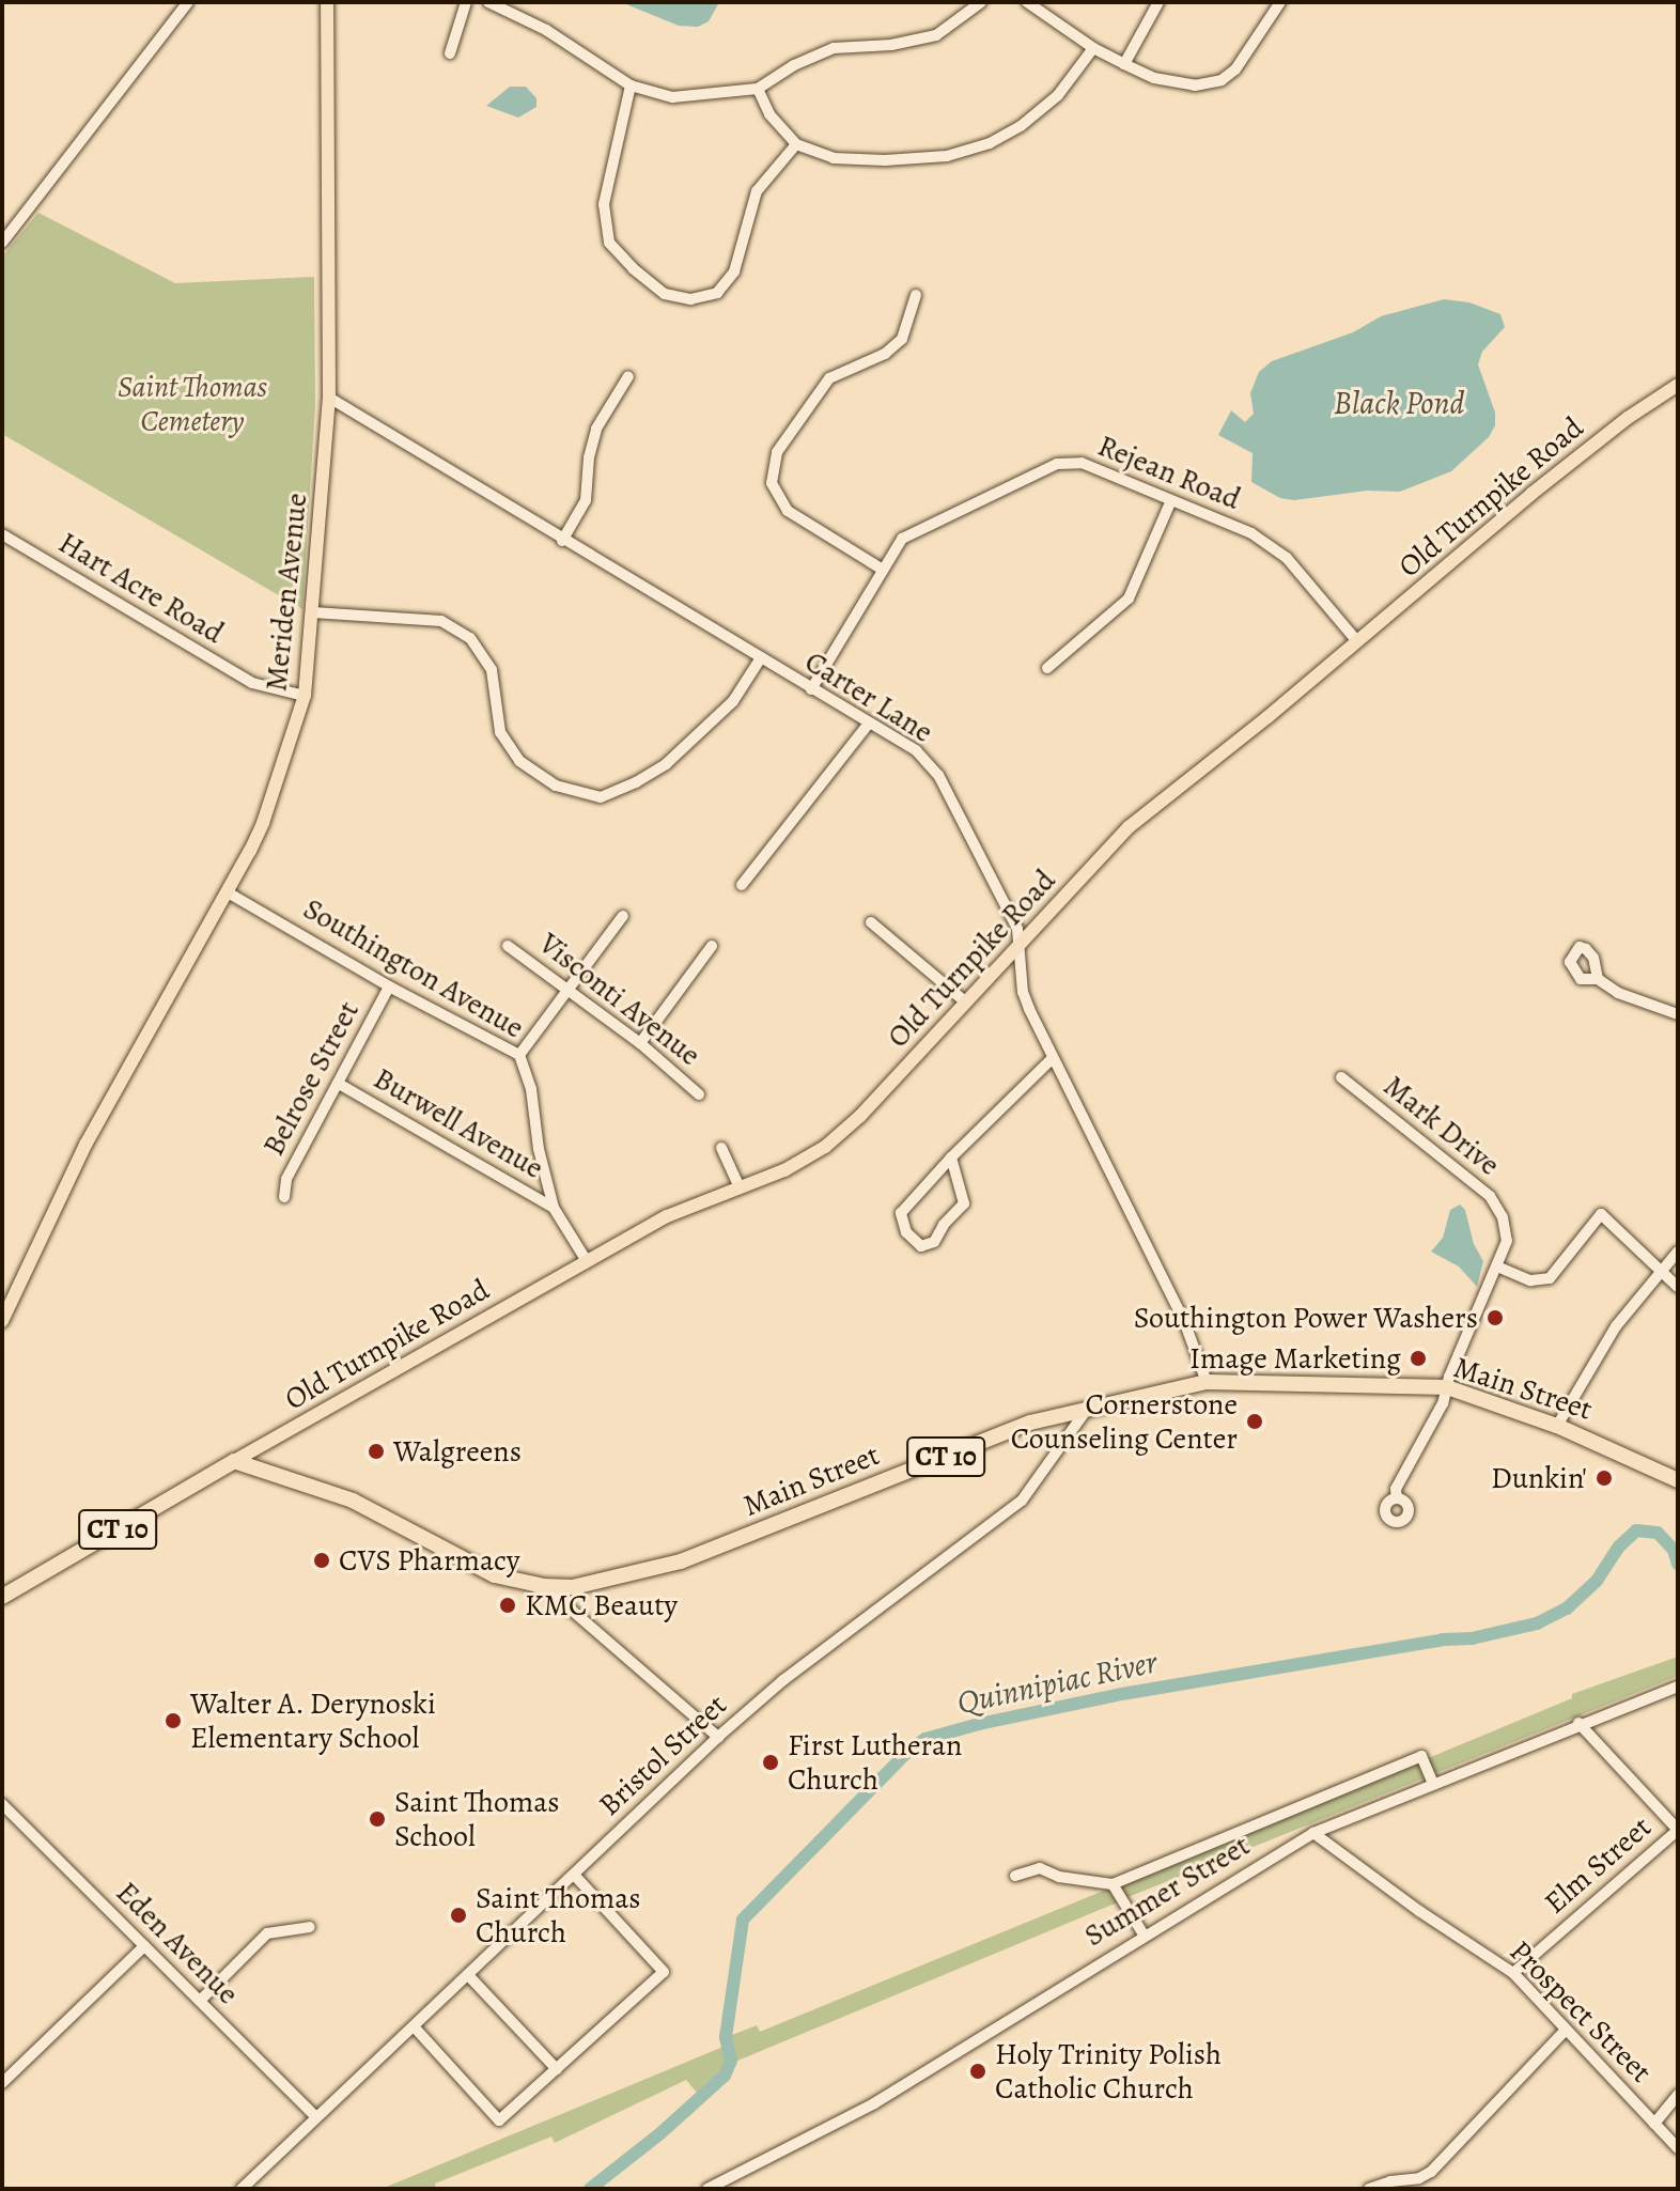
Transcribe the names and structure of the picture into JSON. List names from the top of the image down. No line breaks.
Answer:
{"streets":{"highway":["Main Street","CT 10"],"main road":["Old Turnpike Road","Meriden Avenue"],"street":["Rejean Road","Hart Acre Road","Carter Lane","Southington Avenue","Visconti Avenue","Belrose Street","Burwell Avenue","Mark Drive","Bristol Street","Elm Street","Summer Street","Eden Avenue","Prospect Street"]},"crossings":[["Rejean Road","Old Turnpike Road"],["Rejean Road","Carter Lane"],["Old Turnpike Road","Carter Lane"],["Old Turnpike Road","Southington Avenue"],["Old Turnpike Road","Main Street"],["Old Turnpike Road","CT 10"],["Hart Acre Road","Meriden Avenue"],["Meriden Avenue","Carter Lane"],["Meriden Avenue","Southington Avenue"],["Carter Lane","Main Street"],["Southington Avenue","Belrose Street"],["Southington Avenue","Burwell Avenue"],["Belrose Street","Burwell Avenue"],["Mark Drive","Main Street"],["Main Street","CT 10"],["Main Street","Bristol Street"],["Bristol Street","Eden Avenue"],["Elm Street","Prospect Street"],["Summer Street","Prospect Street"]],"water":["Black Pond","Quinnipiac River"],"parks":["Saint Thomas Cemetery"],"places":["Southington Power Washers","Image Marketing","Cornerstone Counseling Center","Walgreens","Dunkin'","CVS Pharmacy","KMC Beauty","Walter A. Derynoski Elementary School","First Lutheran Church","Saint Thomas School","Saint Thomas Church","Holy Trinity Polish Catholic Church"]}
